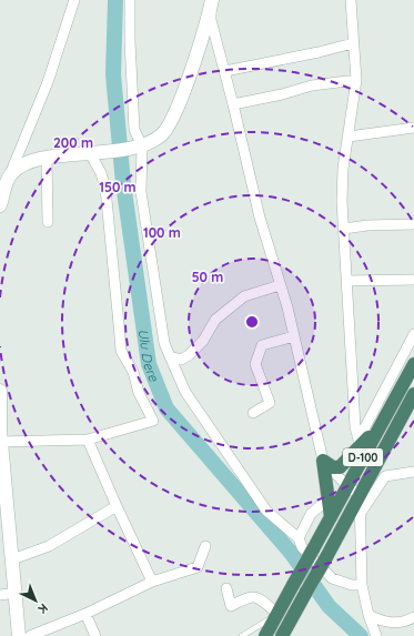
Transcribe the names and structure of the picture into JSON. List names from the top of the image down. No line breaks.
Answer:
{"streets":{"highway":["D-100"]},"water":["Ulu Dere"],"north":"bottom right","rings":["200 m","150 m","100 m","50 m"]}
